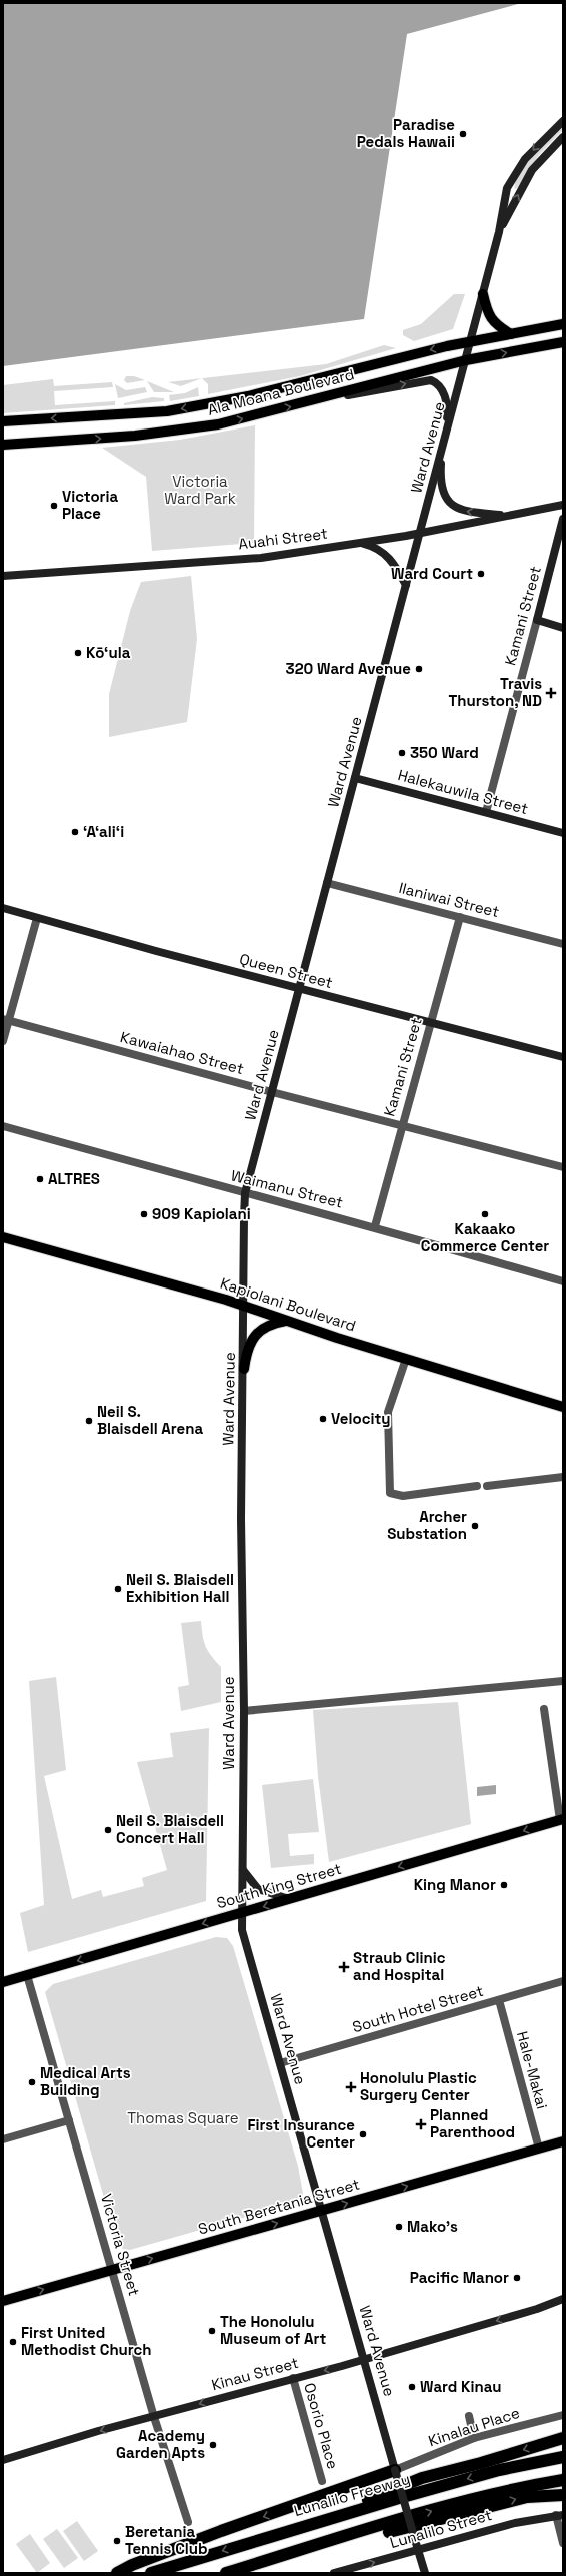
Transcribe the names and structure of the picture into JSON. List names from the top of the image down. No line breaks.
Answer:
{"streets":{"highway":["Lunalilo Freeway"],"main road":["Ala Moana Boulevard","Ward Avenue","Auahi Street","Kamani Street","Halekauwila Street","Queen Street","Kapiolani Boulevard","South King Street","South Beretania Street","Kinau Street","Lunalilo Street"],"street":["Ilaniwai Street","Kawaiahao Street","Waimanu Street","South Hotel Street","Hale-Makai","Victoria Street","Osorio Place","Kinalau Place"]},"crossings":[["Ala Moana Boulevard","Ward Avenue"],["Ward Avenue","Auahi Street"],["Ward Avenue","Halekauwila Street"],["Ward Avenue","Ilaniwai Street"],["Ward Avenue","Queen Street"],["Ward Avenue","Kawaiahao Street"],["Ward Avenue","Waimanu Street"],["Ward Avenue","Kapiolani Boulevard"],["Ward Avenue","South King Street"],["Ward Avenue","South Hotel Street"],["Ward Avenue","South Beretania Street"],["Ward Avenue","Kinau Street"],["Ward Avenue","Kinalau Place"],["Ward Avenue","Lunalilo Street"],["Kamani Street","Halekauwila Street"],["Kamani Street","Ilaniwai Street"],["Kamani Street","Queen Street"],["Kamani Street","Kawaiahao Street"],["Kamani Street","Waimanu Street"],["South King Street","Victoria Street"],["South Hotel Street","Hale-Makai"],["Hale-Makai","South Beretania Street"],["South Beretania Street","Victoria Street"],["Victoria Street","Kinau Street"],["Kinau Street","Osorio Place"]],"one_way":["South King Street","South Beretania Street","Kinau Street","Lunalilo Street"],"parks":["Victoria Ward Park","Thomas Square"],"places":{"other":["Paradise Pedals Hawaii","Victoria Place","Ward Court","Kōʻula","320 Ward Avenue","350 Ward","‘A‘ali‘i","ALTRES","909 Kapiolani","Kakaako Commerce Center","Velocity","Neil S. Blaisdell Arena","Archer Substation","Neil S. Blaisdell Exhibition Hall","Neil S. Blaisdell Concert Hall","King Manor","Medical Arts Building","First Insurance Center","Mako's","Pacific Manor","The Honolulu Museum of Art","First United Methodist Church","Ward Kinau","Academy Garden Apts","Beretania Tennis Club"],"health":["Travis Thurston, ND","Straub Clinic and Hospital","Honolulu Plastic Surgery Center","Planned Parenthood"]}}
